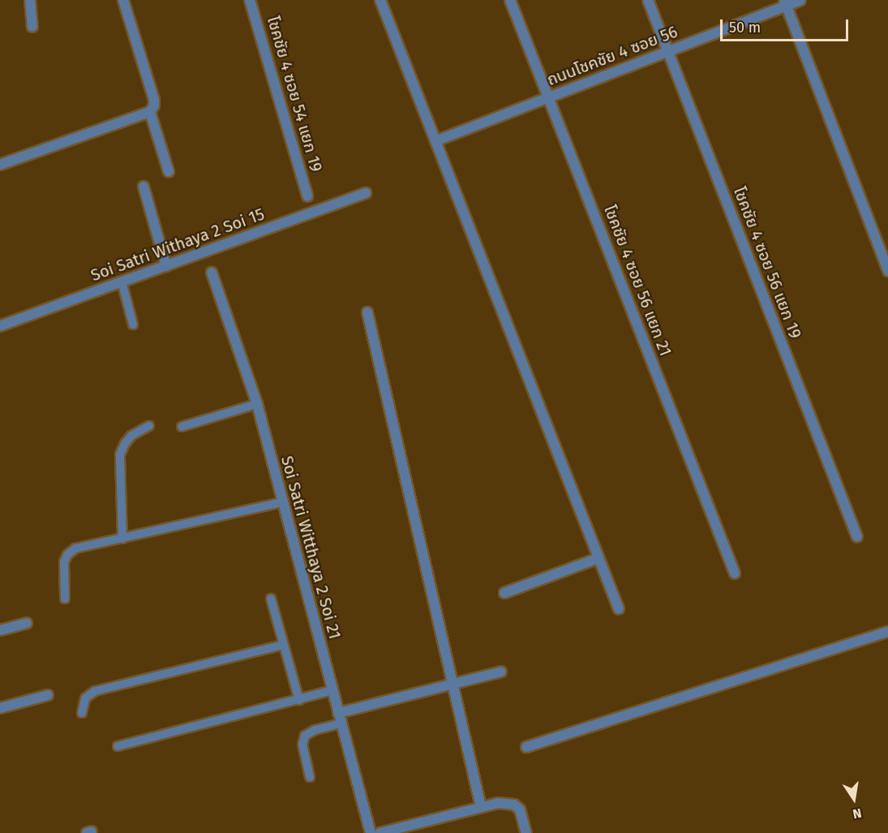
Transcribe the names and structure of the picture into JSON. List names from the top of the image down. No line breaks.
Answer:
{"streets":{"street":["ถนนโชคชัย 4 ซอย 56","โชคชัย 4 ซอย 54 แยก 19","Soi Satri Withaya 2 Soi 15","โชคชัย 4 ซอย 56 แยก 19","โชคชัย 4 ซอย 56 แยก 21","Soi Satri Witthaya 2 Soi 21"]},"crossings":[["ถนนโชคชัย 4 ซอย 56","โชคชัย 4 ซอย 56 แยก 19"],["ถนนโชคชัย 4 ซอย 56","โชคชัย 4 ซอย 56 แยก 21"]],"scale_bar":"50 m","north":"bottom"}
